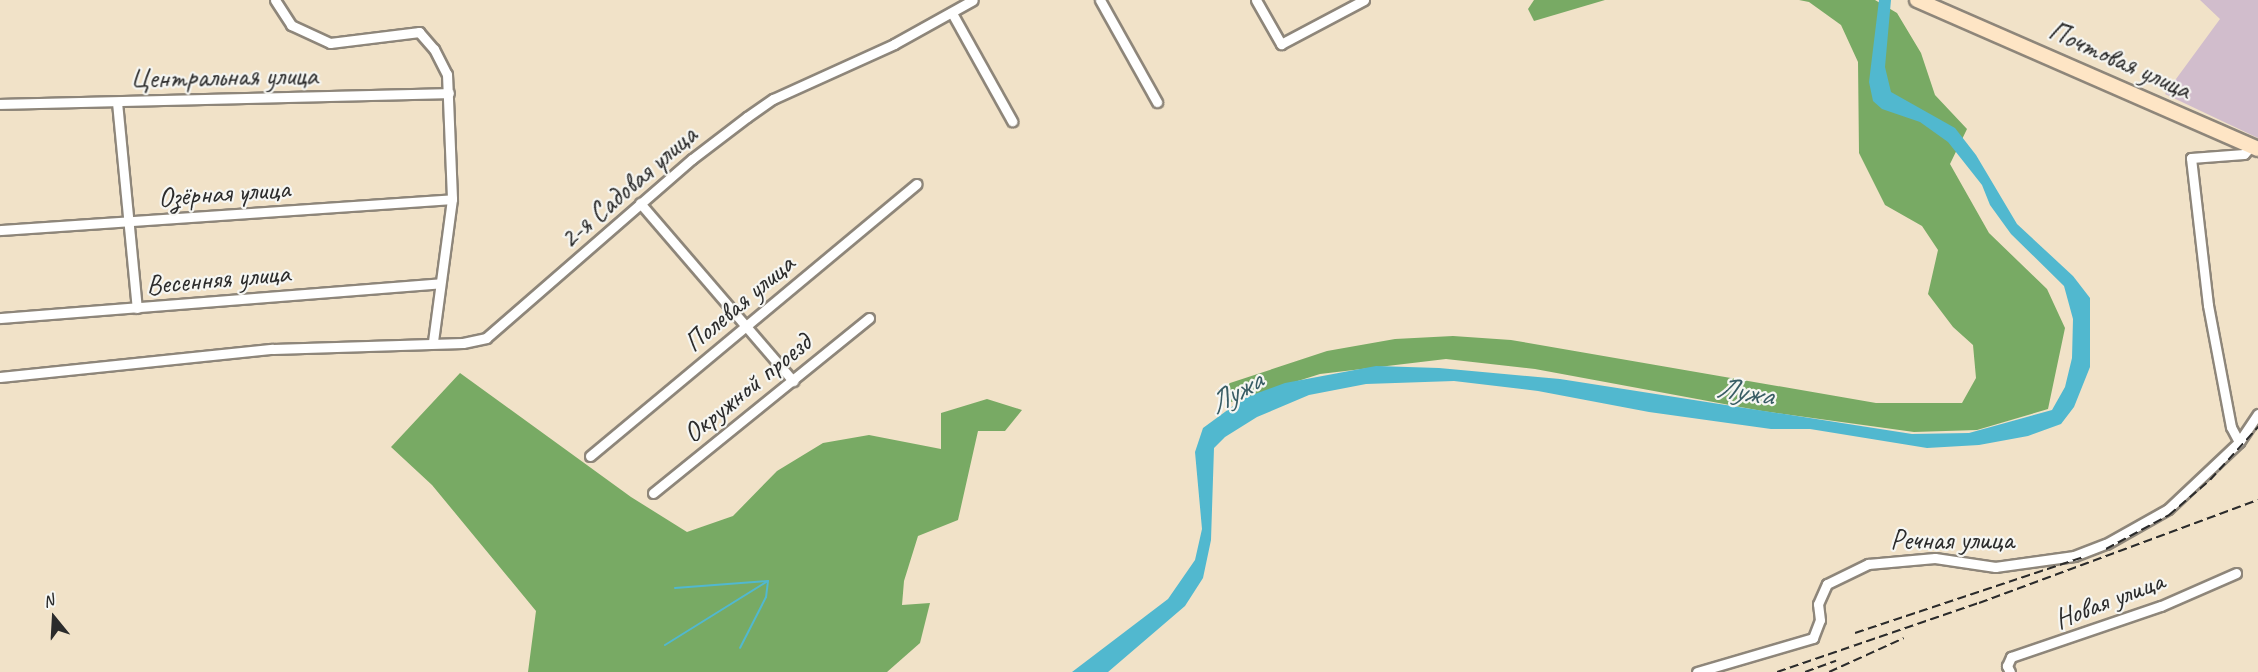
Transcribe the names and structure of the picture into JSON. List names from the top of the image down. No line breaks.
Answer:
{"streets":{"street":["Почтовая улица","Центральная улица","2-я Садовая улица","Озёрная улица","Весенняя улица","Полевая улица","Окружной проезд","Речная улица","Новая улица"]},"water":["Лужа"],"north":"top"}
